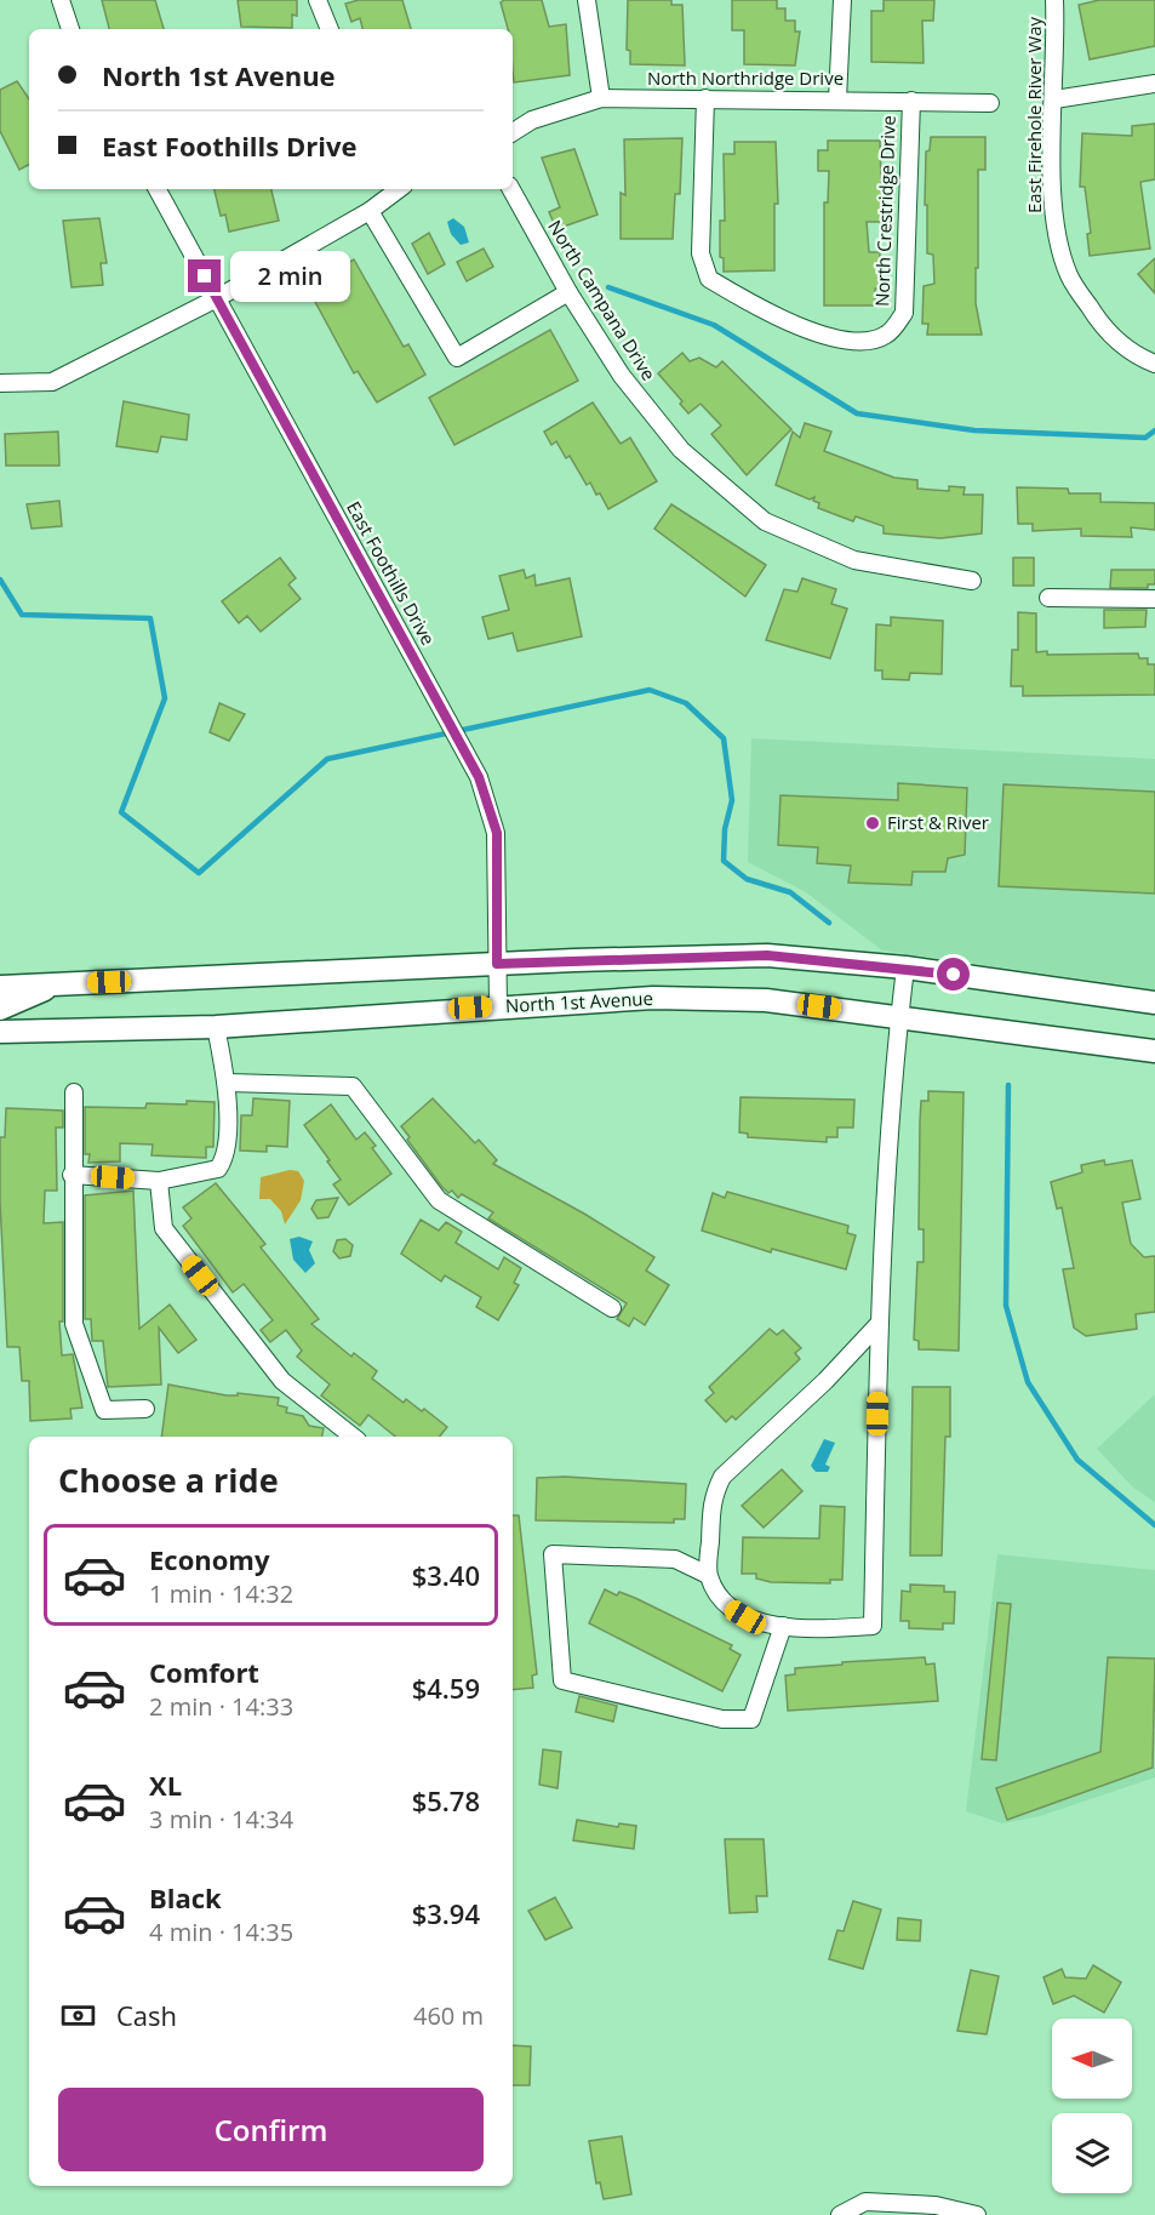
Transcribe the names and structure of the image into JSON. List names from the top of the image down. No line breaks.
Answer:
{"streets":{"main road":["North 1st Avenue"],"street":["North Northridge Drive","East Firehole River Way","North Crestridge Drive","North Campana Drive","East Foothills Drive"]},"crossings":[["North Northridge Drive","North Crestridge Drive"],["East Foothills Drive","North 1st Avenue"]],"places":["First & River"],"north":"left","page":{"banner":["North 1st Avenue","East Foothills Drive"],"bubble":"2 min","heading":"Choose a ride","list":[{"name":"Economy","note":"1 min · 14:32","value":"$3.40"},{"name":"Comfort","note":"2 min · 14:33","value":"$4.59"},{"name":"XL","note":"3 min · 14:34","value":"$5.78"},{"name":"Black","note":"4 min · 14:35","value":"$3.94"}],"pay":["Cash","460 m"],"buttons":"Confirm"}}
